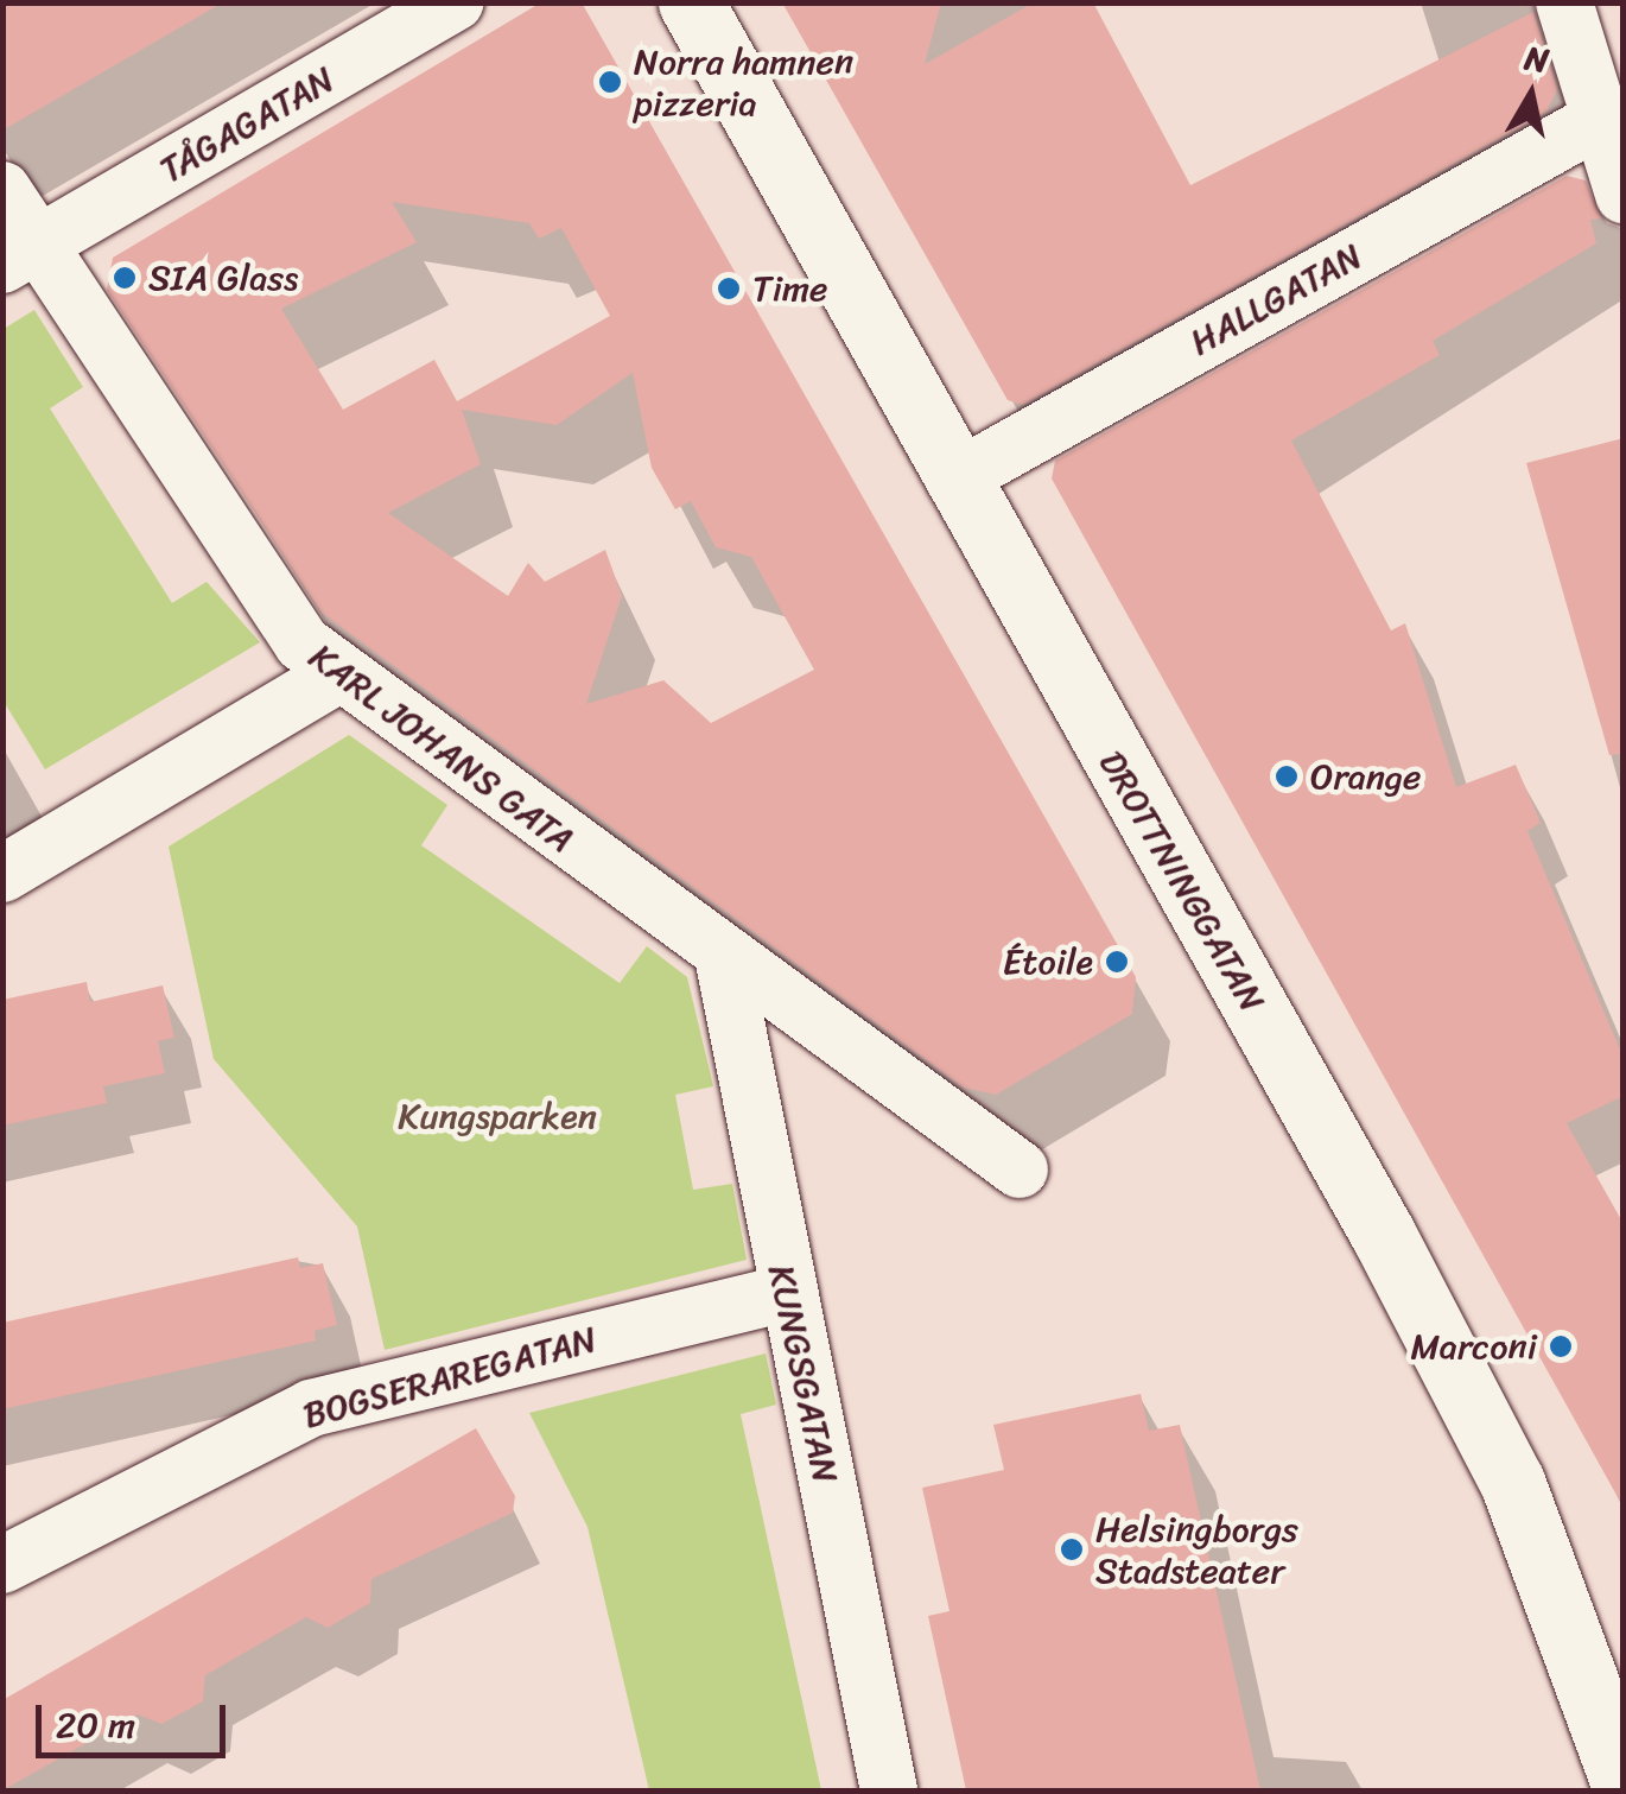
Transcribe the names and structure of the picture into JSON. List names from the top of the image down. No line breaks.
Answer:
{"streets":{"street":["TÅGAGATAN","HALLGATAN","KARL JOHANS GATA","DROTTNINGGATAN","KUNGSGATAN","BOGSERAREGATAN"]},"crossings":[["TÅGAGATAN","KARL JOHANS GATA"],["HALLGATAN","DROTTNINGGATAN"],["KARL JOHANS GATA","KUNGSGATAN"],["KUNGSGATAN","BOGSERAREGATAN"]],"parks":["Kungsparken"],"places":["Norra hamnen pizzeria","SIA Glass","Time","Orange","Étoile","Marconi","Helsingborgs Stadsteater"],"scale_bar":"20 m","north":"top"}
